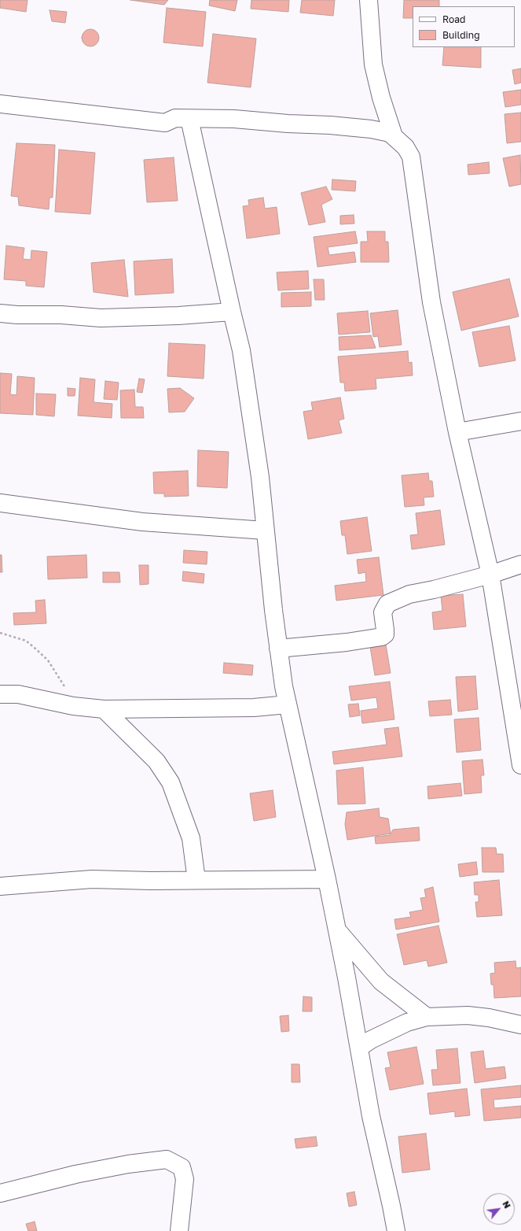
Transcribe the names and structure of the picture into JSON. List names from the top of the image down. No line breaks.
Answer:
{"legend":["Road","Building"],"north":"top right"}
